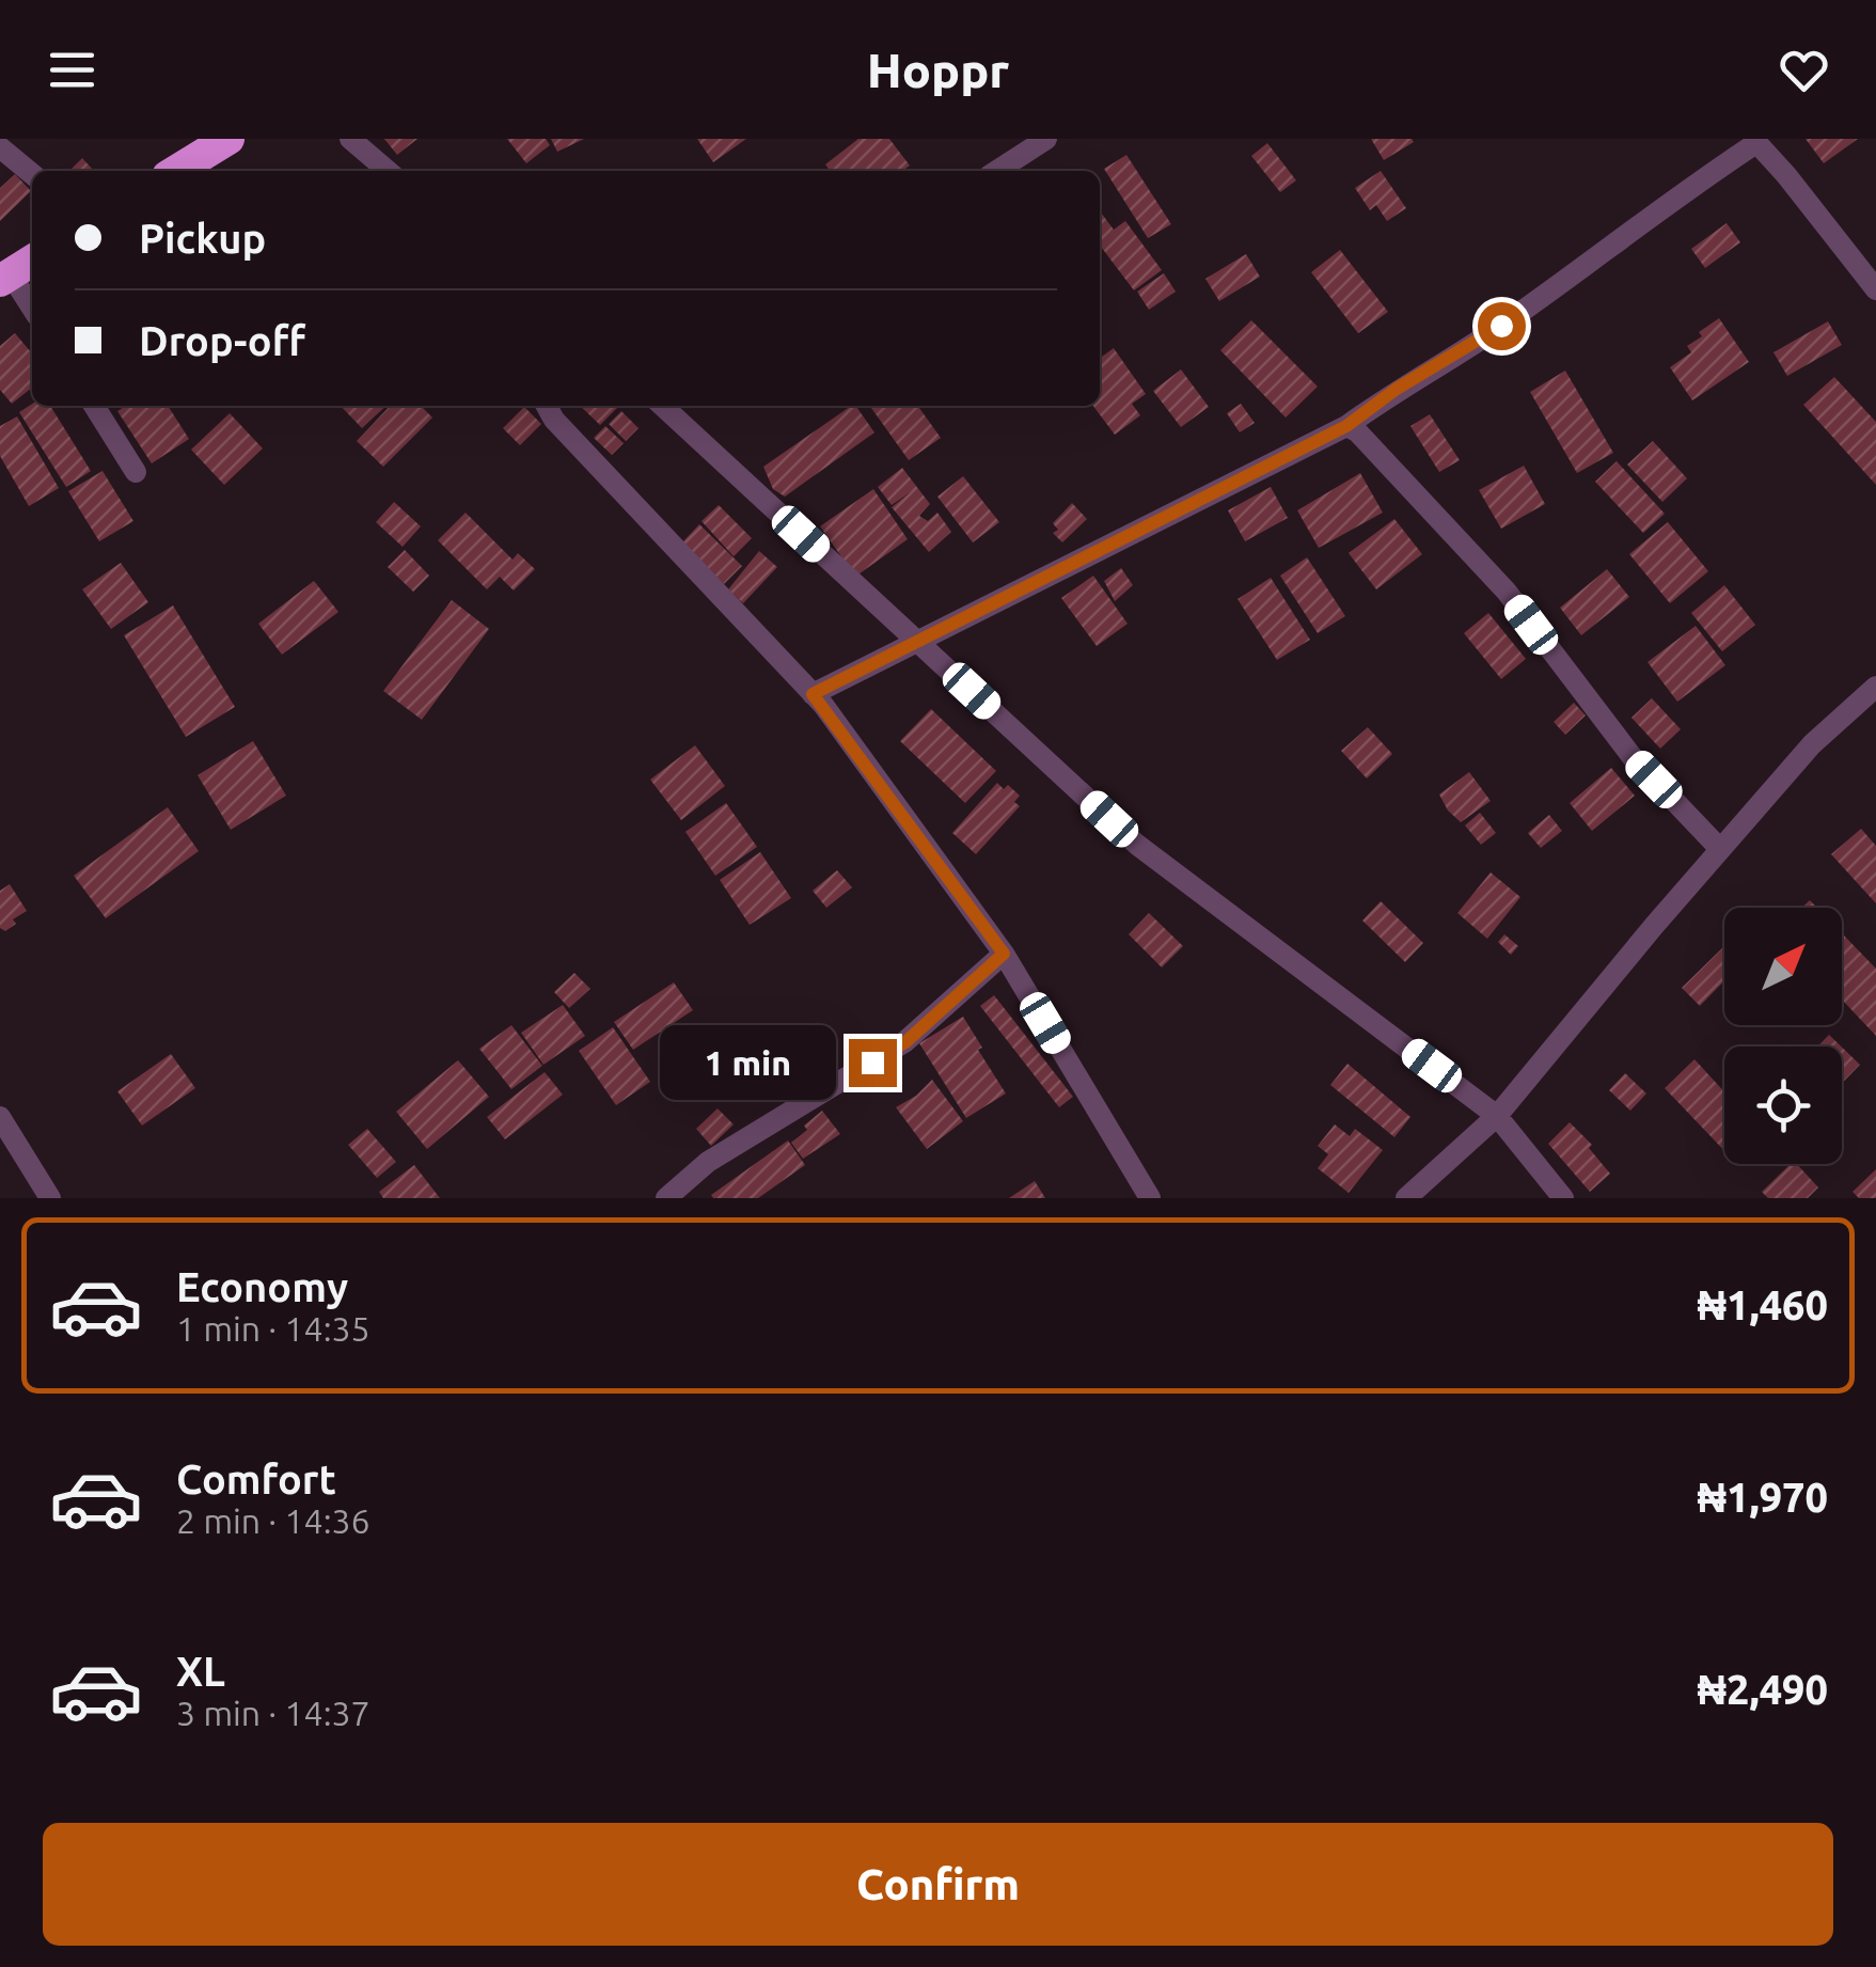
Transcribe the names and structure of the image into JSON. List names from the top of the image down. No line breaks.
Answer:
{"north":"top right","page":{"header":"Hoppr","banner":["Pickup","Drop-off"],"bubble":"1 min","list":[{"name":"Economy","note":"1 min · 14:35","value":"₦1,460"},{"name":"Comfort","note":"2 min · 14:36","value":"₦1,970"},{"name":"XL","note":"3 min · 14:37","value":"₦2,490"}],"buttons":"Confirm"}}
